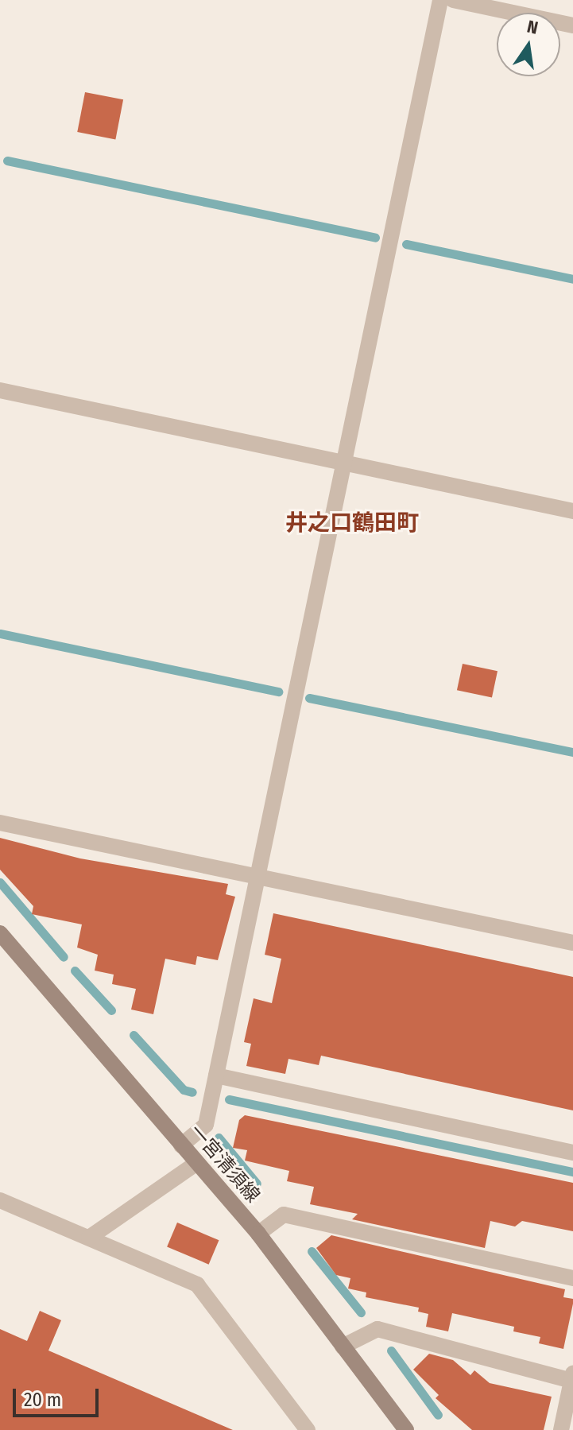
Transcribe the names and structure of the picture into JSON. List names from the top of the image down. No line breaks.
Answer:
{"streets":{"main road":["一宮清須線"]},"districts":["井之口鶴田町"],"scale_bar":"20 m","north":"top"}
